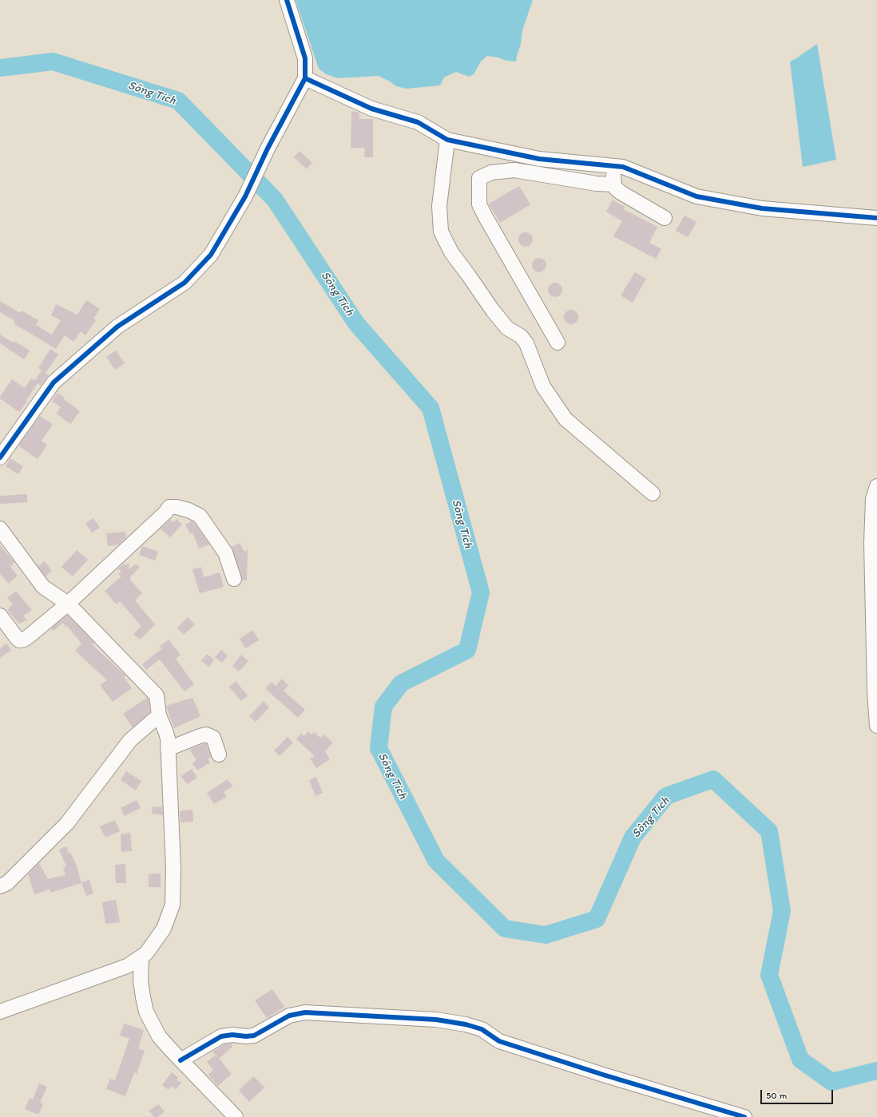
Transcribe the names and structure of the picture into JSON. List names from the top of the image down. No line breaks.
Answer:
{"water":["Sông Tích"],"scale_bar":"50 m"}
